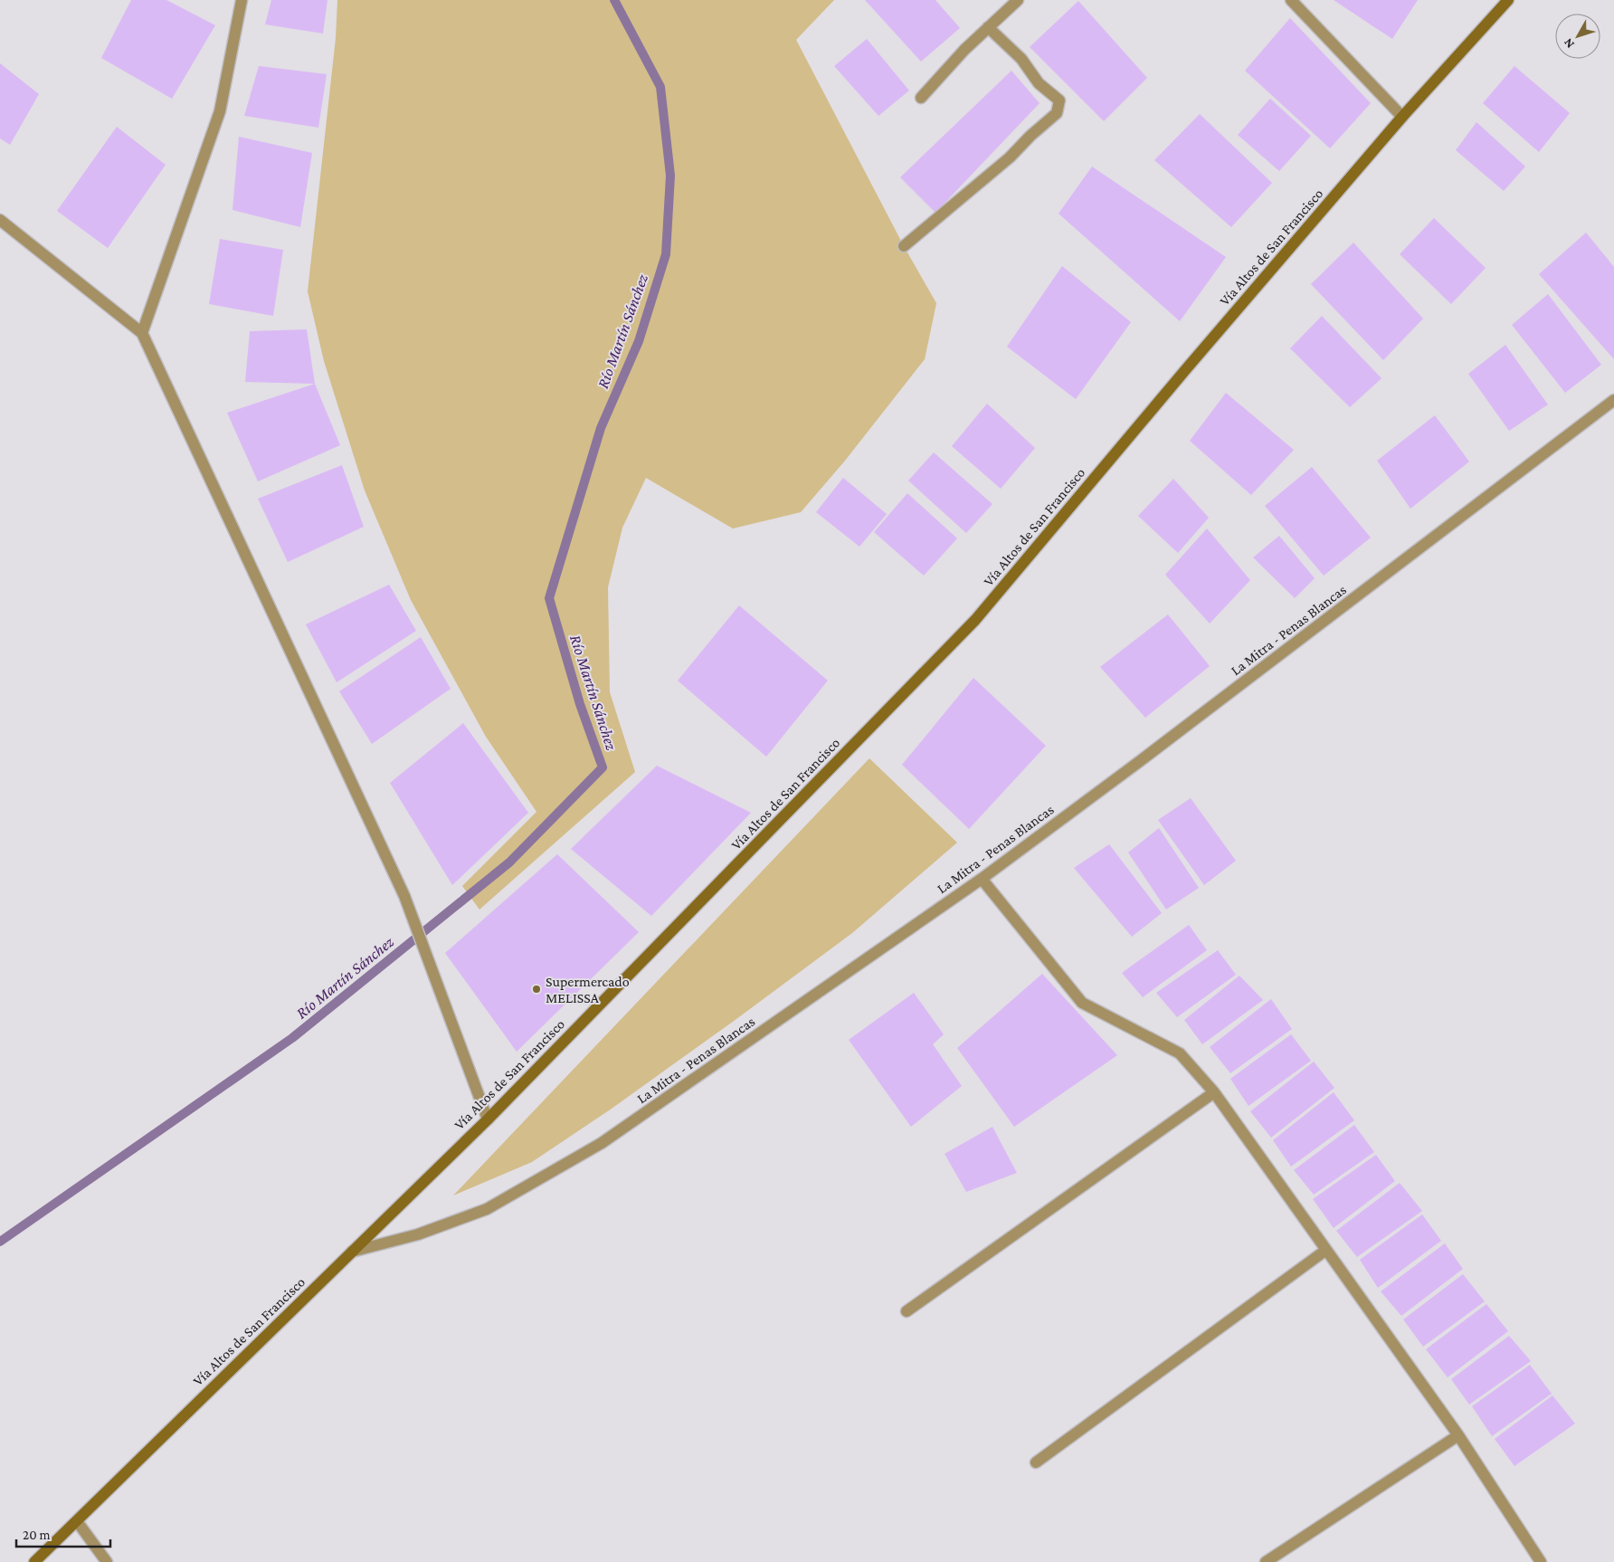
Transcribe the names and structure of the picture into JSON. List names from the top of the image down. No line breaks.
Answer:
{"streets":{"street":["Vía Altos de San Francisco","La Mitra - Penas Blancas"]},"crossings":[["Vía Altos de San Francisco","La Mitra - Penas Blancas"]],"water":["Río Martín Sánchez"],"places":["Supermercado MELISSA"],"scale_bar":"20 m","north":"bottom left"}
